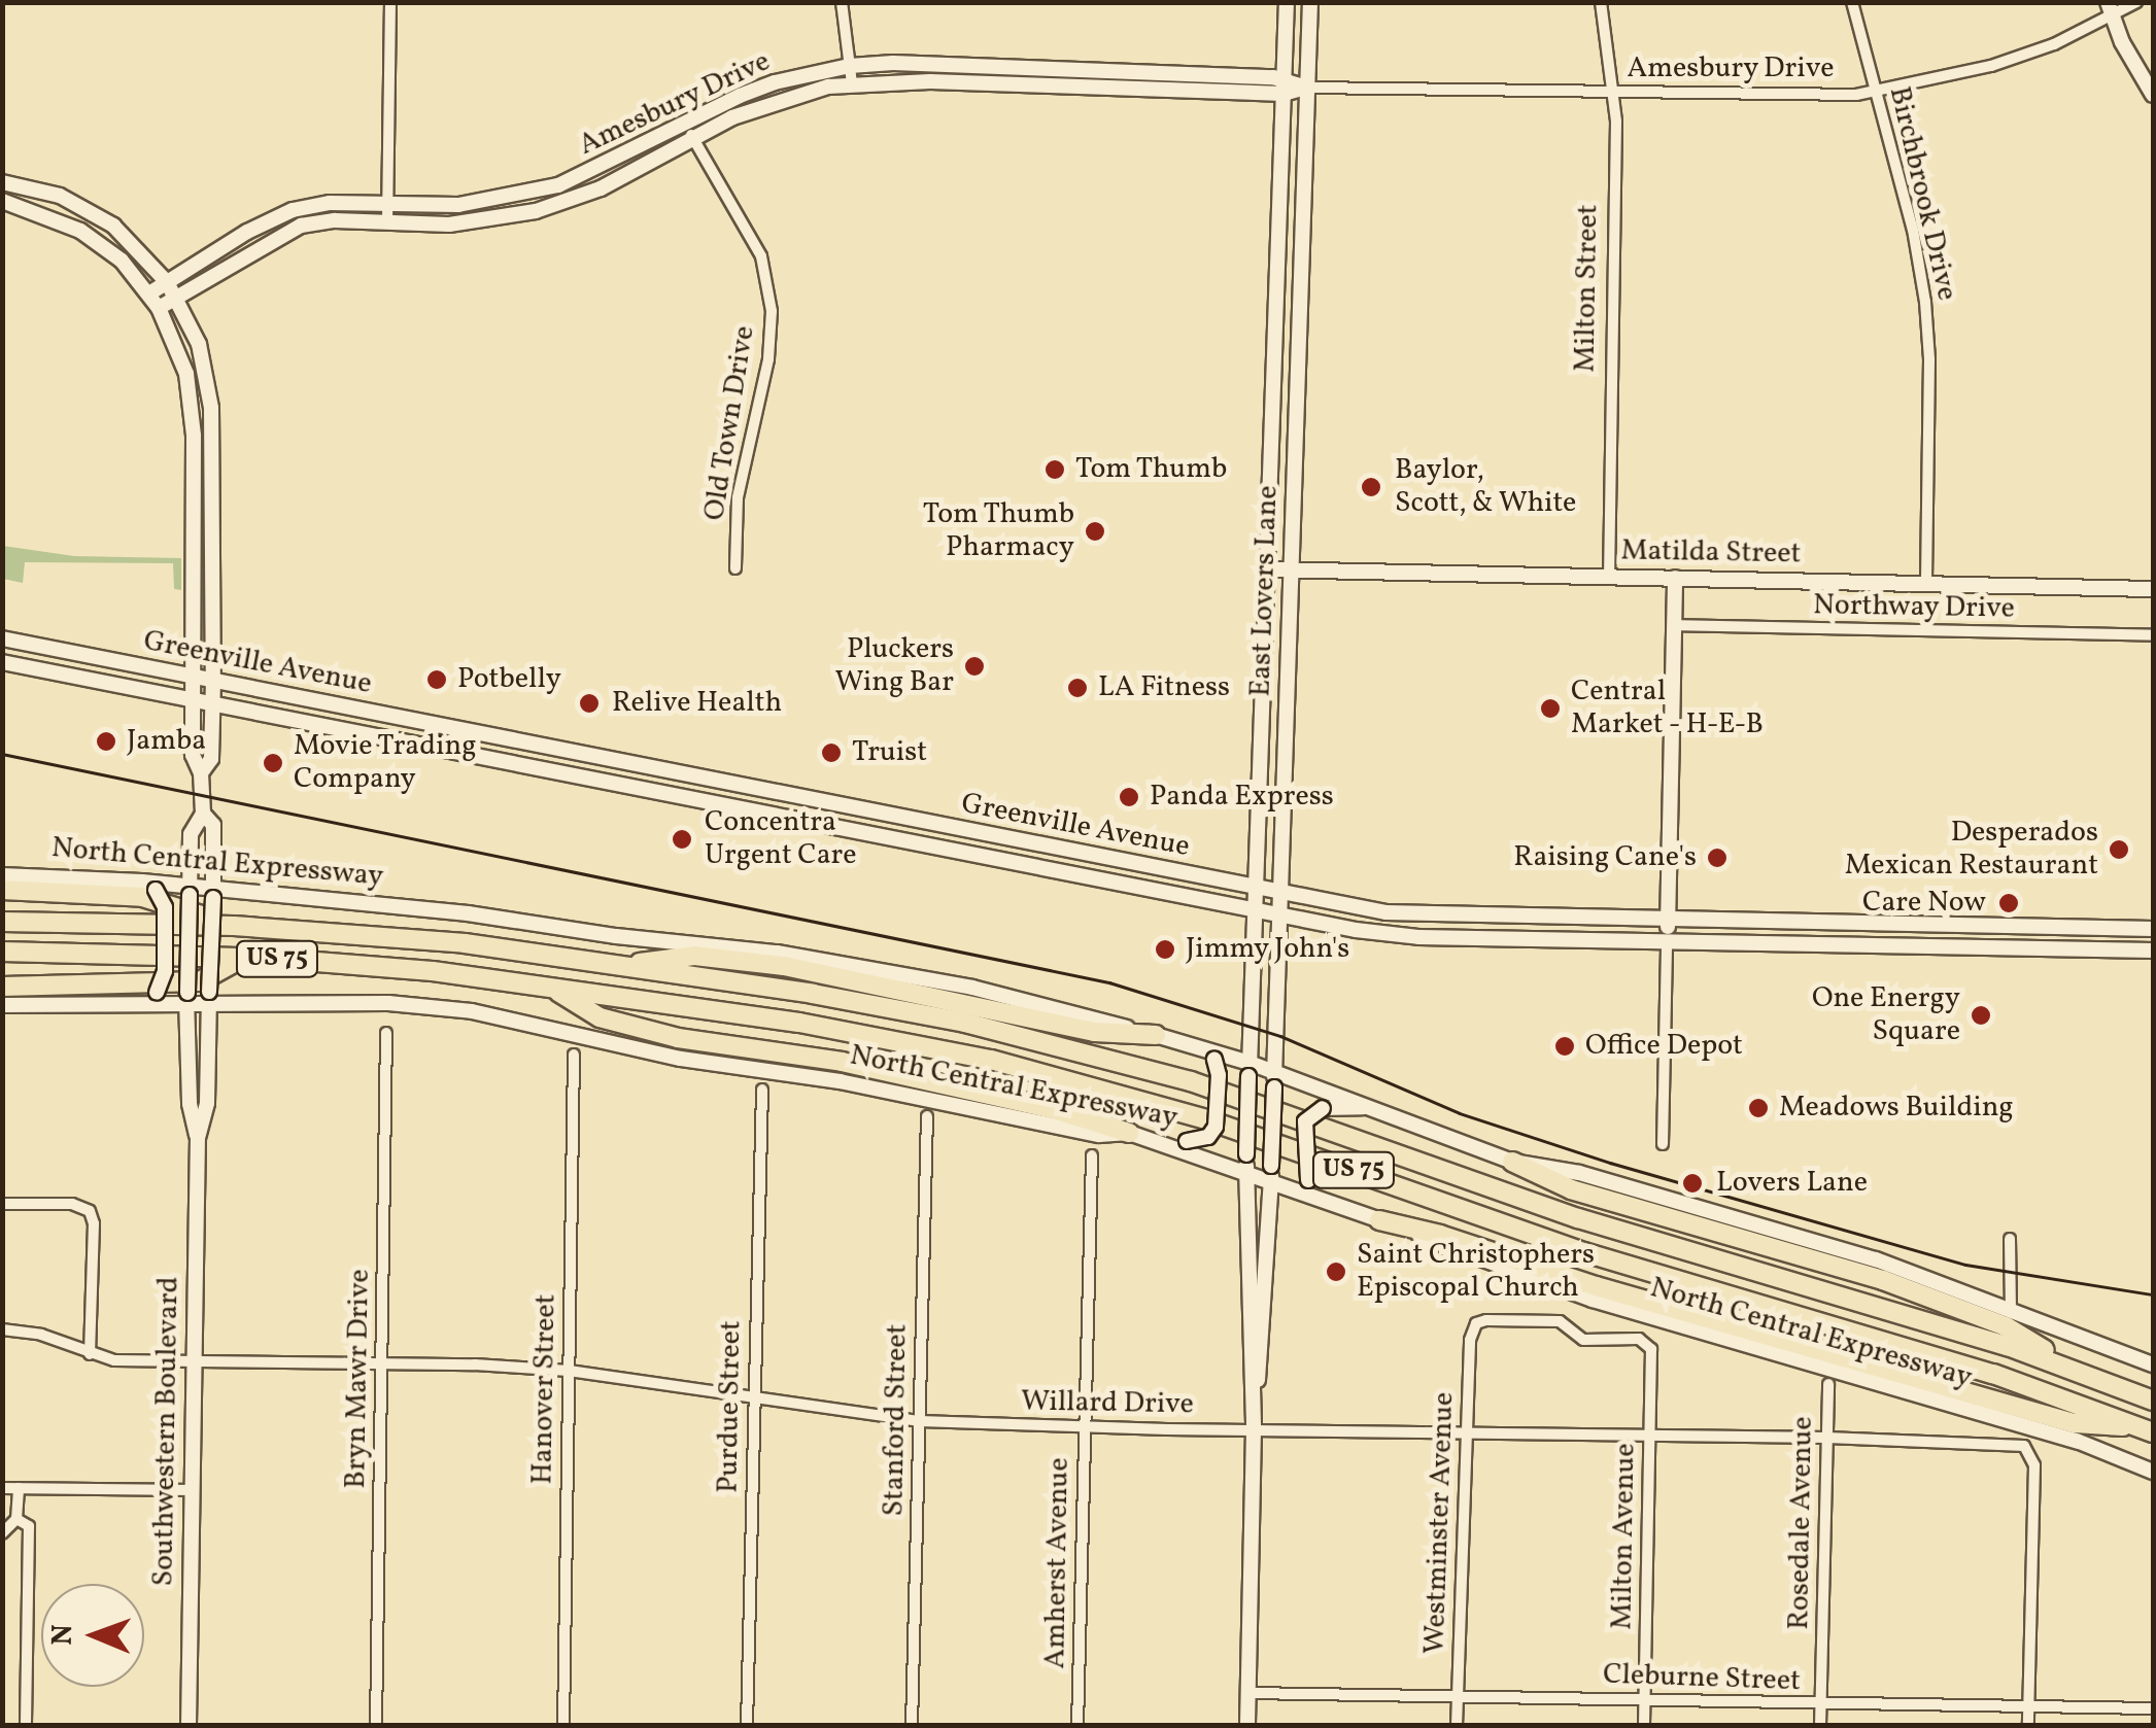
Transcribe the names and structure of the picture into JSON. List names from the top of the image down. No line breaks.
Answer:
{"streets":{"highway":["North Central Expressway","US 75"],"main road":["Amesbury Drive","Matilda Street","East Lovers Lane","Greenville Avenue","Southwestern Boulevard"],"street":["Birchbrook Drive","Milton Street","Old Town Drive","Northway Drive","Bryn Mawr Drive","Hanover Street","Willard Drive","Purdue Street","Stanford Street","Westminster Avenue","Rosedale Avenue","Milton Avenue","Amherst Avenue","Cleburne Street"]},"crossings":[["Amesbury Drive","Birchbrook Drive"],["Amesbury Drive","Milton Street"],["Amesbury Drive","Old Town Drive"],["Amesbury Drive","East Lovers Lane"],["Amesbury Drive","Southwestern Boulevard"],["Birchbrook Drive","Matilda Street"],["Milton Street","Matilda Street"],["Matilda Street","East Lovers Lane"],["East Lovers Lane","Greenville Avenue"],["East Lovers Lane","North Central Expressway"],["Greenville Avenue","Southwestern Boulevard"],["North Central Expressway","Southwestern Boulevard"],["Bryn Mawr Drive","Willard Drive"],["Hanover Street","Willard Drive"],["Willard Drive","Purdue Street"],["Willard Drive","Stanford Street"],["Willard Drive","Southwestern Boulevard"],["Willard Drive","Westminster Avenue"],["Willard Drive","Rosedale Avenue"],["Willard Drive","Milton Avenue"],["Willard Drive","Amherst Avenue"],["Willard Drive","Cleburne Street"],["Westminster Avenue","Milton Avenue"],["Westminster Avenue","Cleburne Street"],["Rosedale Avenue","Cleburne Street"],["Milton Avenue","Cleburne Street"]],"places":["Tom Thumb","Baylor, Scott, & White","Tom Thumb Pharmacy","Pluckers Wing Bar","Potbelly","LA Fitness","Relive Health","Central Market - H-E-B","Jamba","Truist","Movie Trading Company","Panda Express","Concentra Urgent Care","Desperados Mexican Restaurant","Raising Cane's","Care Now","Jimmy John's","One Energy Square","Office Depot","Meadows Building","Lovers Lane","Saint Christophers Episcopal Church"],"north":"left"}
